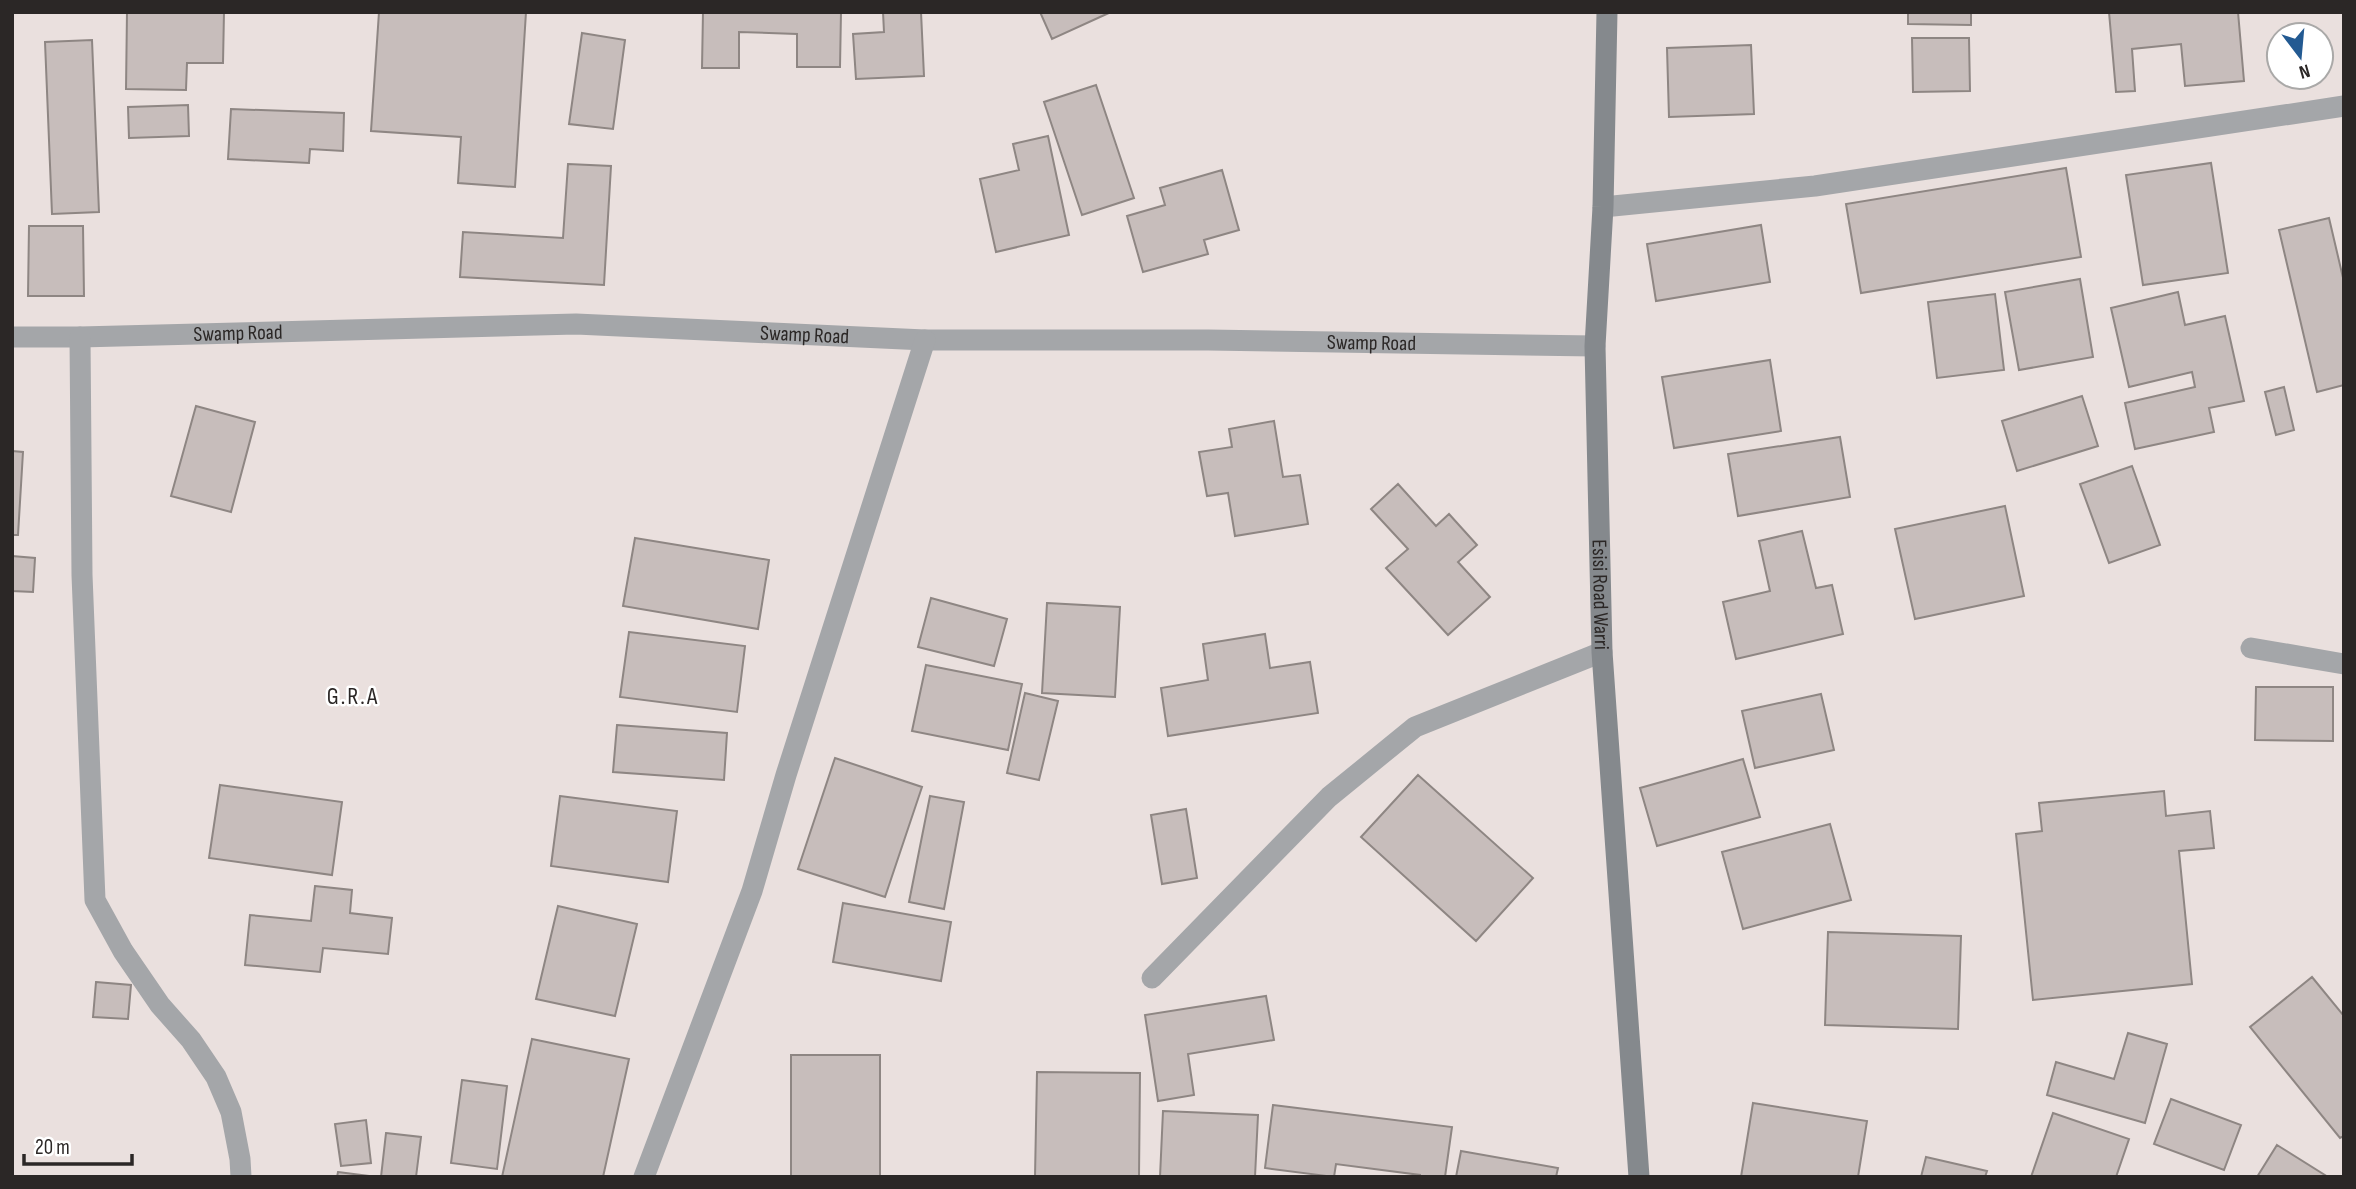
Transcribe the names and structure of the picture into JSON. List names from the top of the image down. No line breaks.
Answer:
{"streets":{"street":["Swamp Road","Esisi Road Warri"]},"crossings":[["Swamp Road","Esisi Road Warri"]],"districts":["G.R.A"],"scale_bar":"20 m","north":"bottom"}
